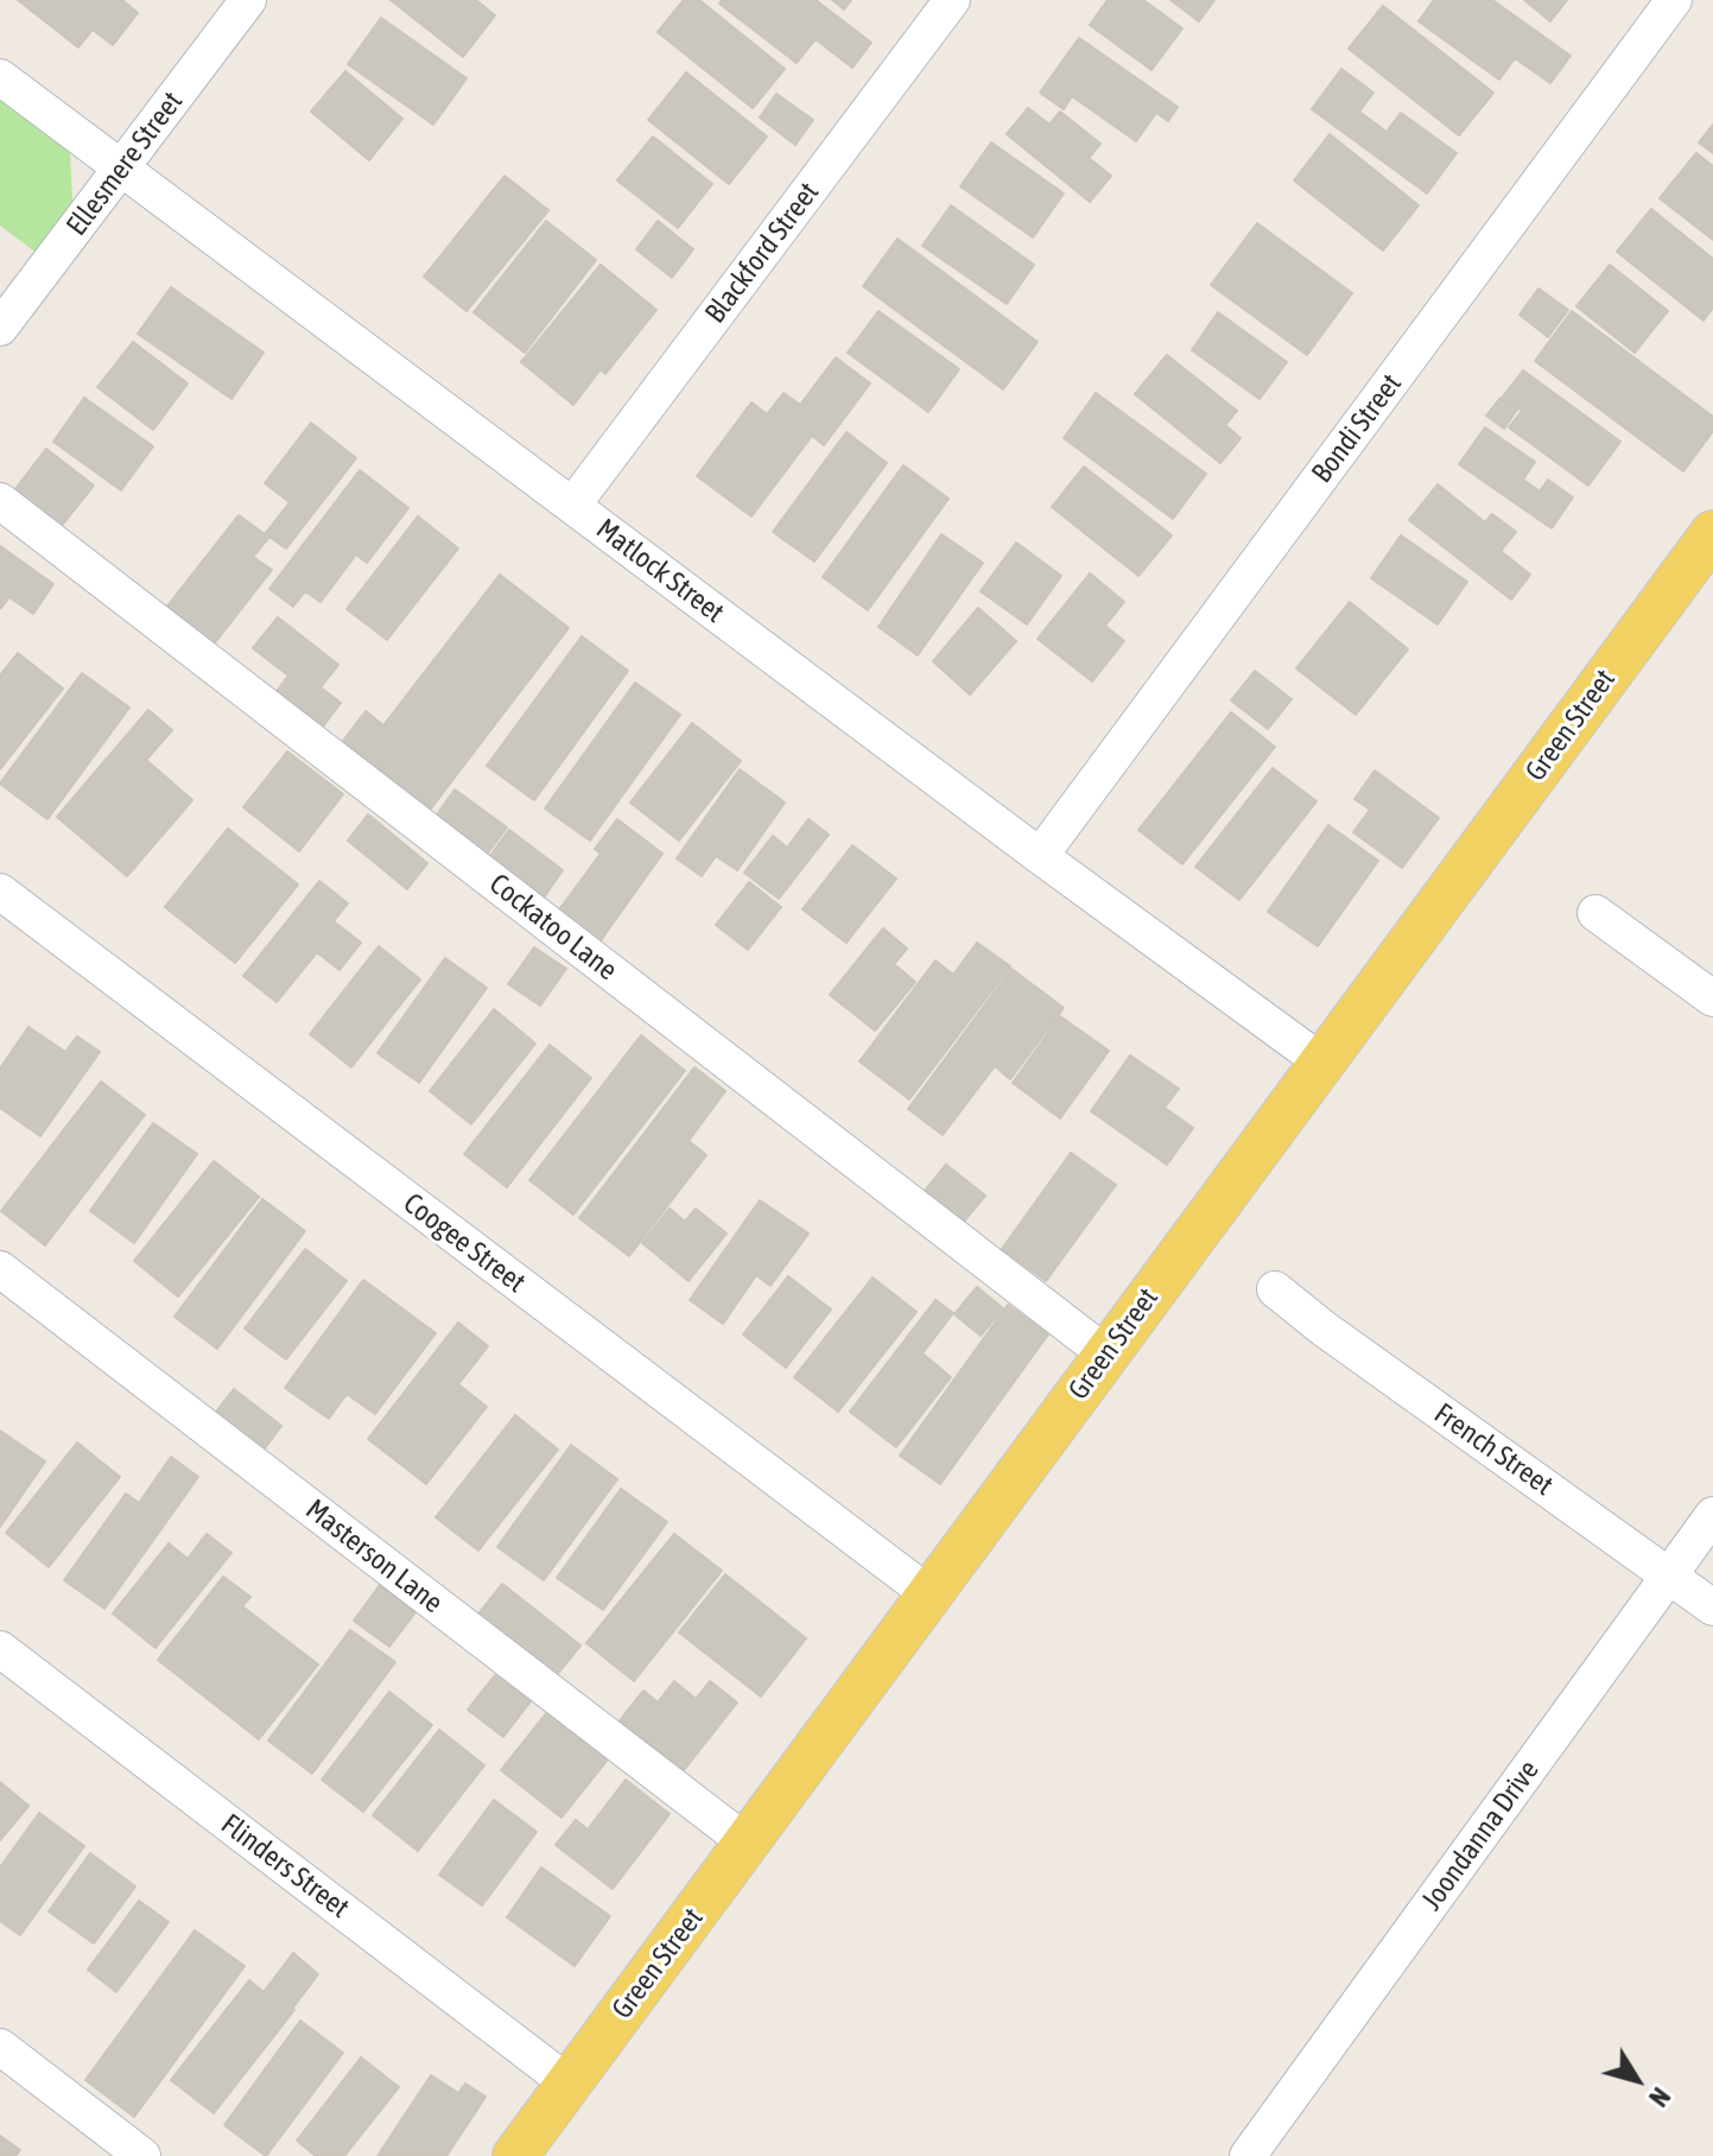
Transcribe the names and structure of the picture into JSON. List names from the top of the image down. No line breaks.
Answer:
{"streets":{"main road":["Green Street"],"street":["Ellesmere Street","Blackford Street","Bondi Street","Matlock Street","Cockatoo Lane","Coogee Street","French Street","Masterson Lane","Joondanna Drive","Flinders Street"]},"crossings":[["Ellesmere Street","Matlock Street"],["Blackford Street","Matlock Street"],["Bondi Street","Matlock Street"],["Matlock Street","Green Street"],["Green Street","Cockatoo Lane"],["Green Street","Coogee Street"],["Green Street","Masterson Lane"],["Green Street","Flinders Street"],["French Street","Joondanna Drive"]],"north":"bottom right"}
